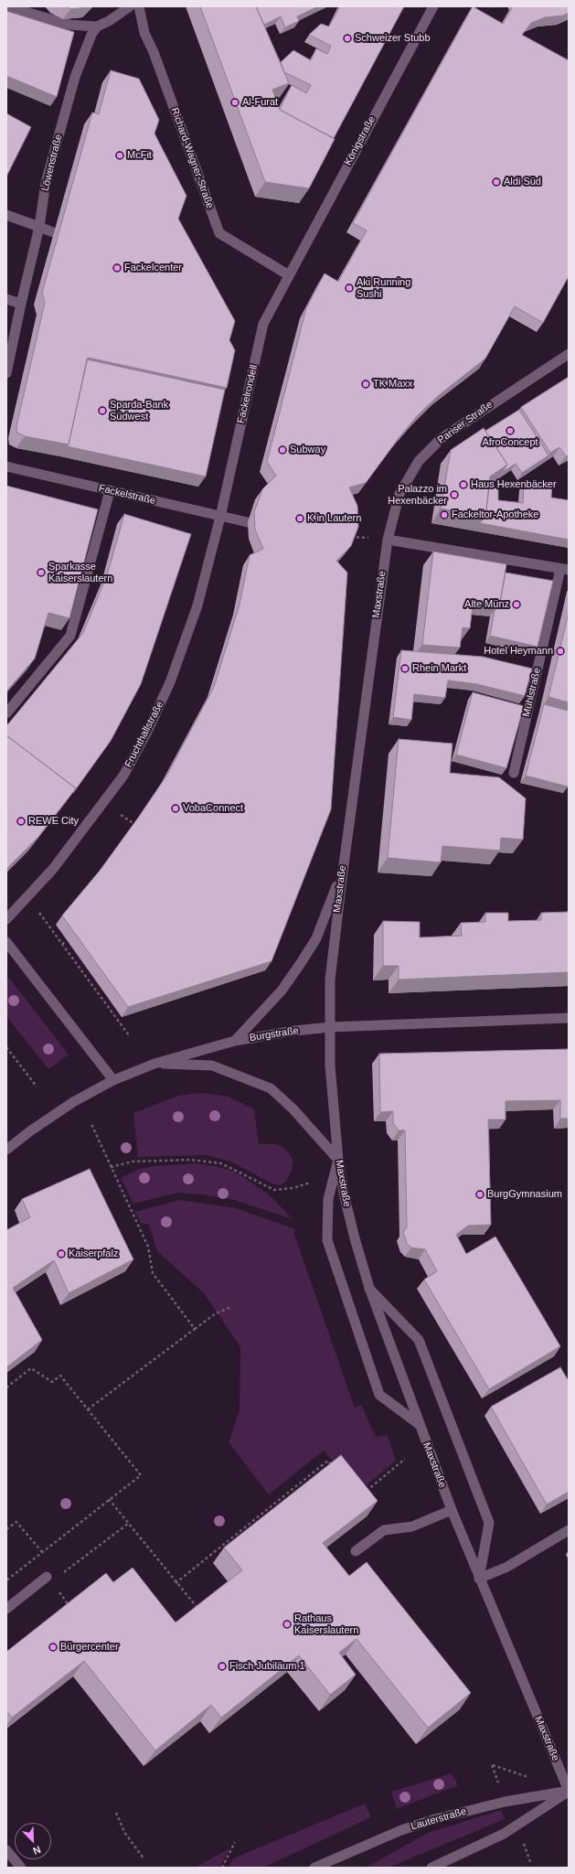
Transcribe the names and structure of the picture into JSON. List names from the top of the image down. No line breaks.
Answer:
{"streets":{"street":["Königstraße","Richard-Wagner-Straße","Löwenstraße","Fackelrondell","Pariser Straße","Fackelstraße","Maxstraße","Mühlstraße","Fruchthallstraße","Burgstraße","Lauterstraße"]},"crossings":[["Königstraße","Richard-Wagner-Straße"],["Königstraße","Fackelrondell"],["Richard-Wagner-Straße","Fackelrondell"],["Fackelrondell","Fackelstraße"],["Fackelrondell","Fruchthallstraße"],["Pariser Straße","Maxstraße"],["Pariser Straße","Mühlstraße"],["Fackelstraße","Fruchthallstraße"],["Maxstraße","Mühlstraße"],["Maxstraße","Burgstraße"],["Maxstraße","Lauterstraße"]],"places":["Schweizer Stubb","Al-Furat","McFit","Aldi Süd","Fackelcenter","Aki Running Sushi","TK Maxx","Sparda-Bank Südwest","AfroConcept","Subway","Haus Hexenbäcker","Palazzo im Hexenbäcker","Fackeltor-Apotheke","K in Lautern","Sparkasse Kaiserslautern","Alte Münz","Hotel Heymann","Rhein Markt","VobaConnect","REWE City","BurgGymnasium","Kaiserpfalz","Rathaus Kaiserslautern","Bürgercenter","Fisch Jubiläum 1"],"north":"bottom right"}
